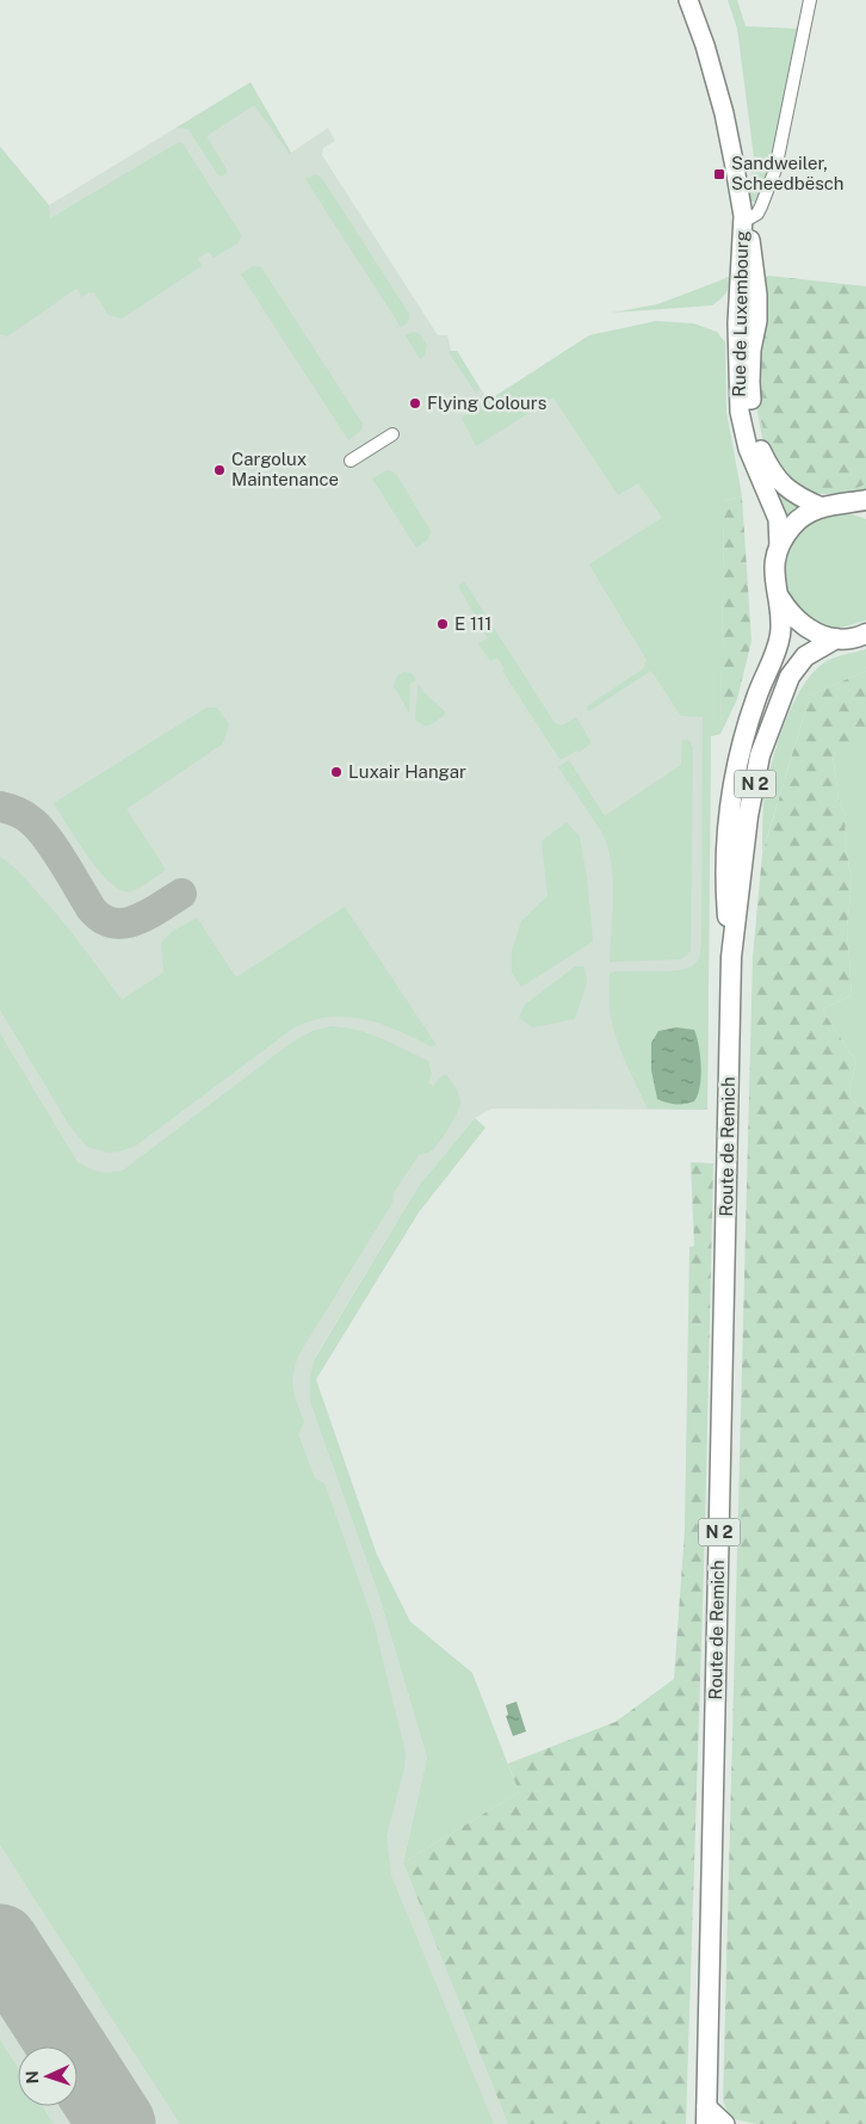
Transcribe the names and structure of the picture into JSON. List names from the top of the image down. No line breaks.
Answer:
{"streets":{"main road":["Rue de Luxembourg","N 2","Route de Remich"]},"crossings":[["Rue de Luxembourg","Route de Remich"]],"places":{"transit":["Sandweiler, Scheedbësch"],"other":["Flying Colours","Cargolux Maintenance","E 111","Luxair Hangar"]},"north":"left"}
